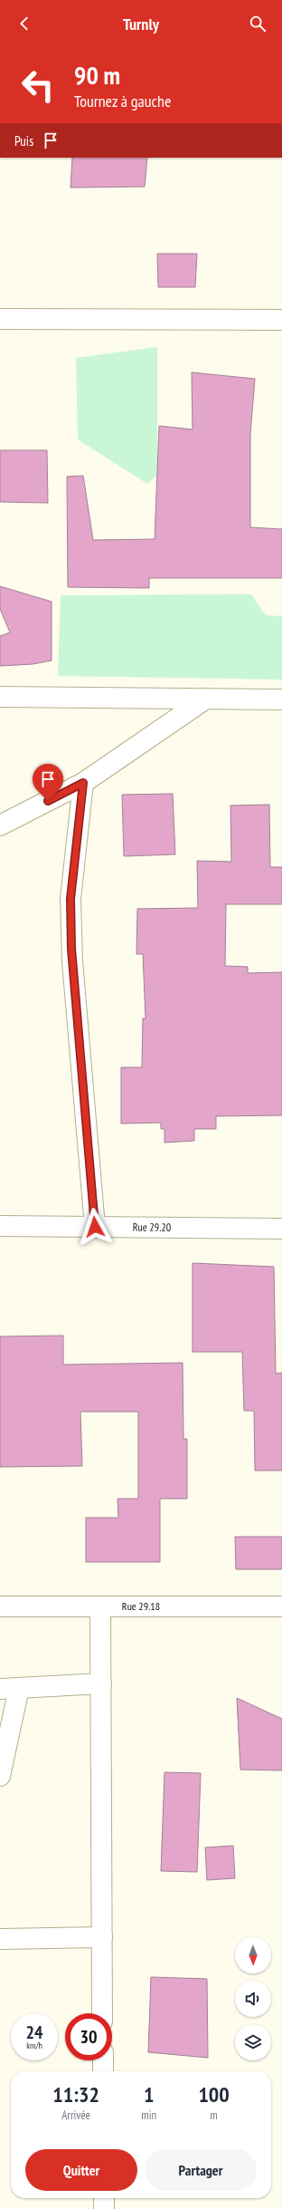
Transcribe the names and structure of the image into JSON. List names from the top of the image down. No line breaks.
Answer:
{"streets":{"street":["Rue 29.20","Rue 29.18"]},"north":"bottom","page":{"header":"Turnly","turn":["90 m","Tournez à gauche"],"then":"Puis","speed":"24 km/h","limit":"30","eta":["11:32","Arrivée","1","min","100","m"],"buttons":["Quitter","Partager"]}}
